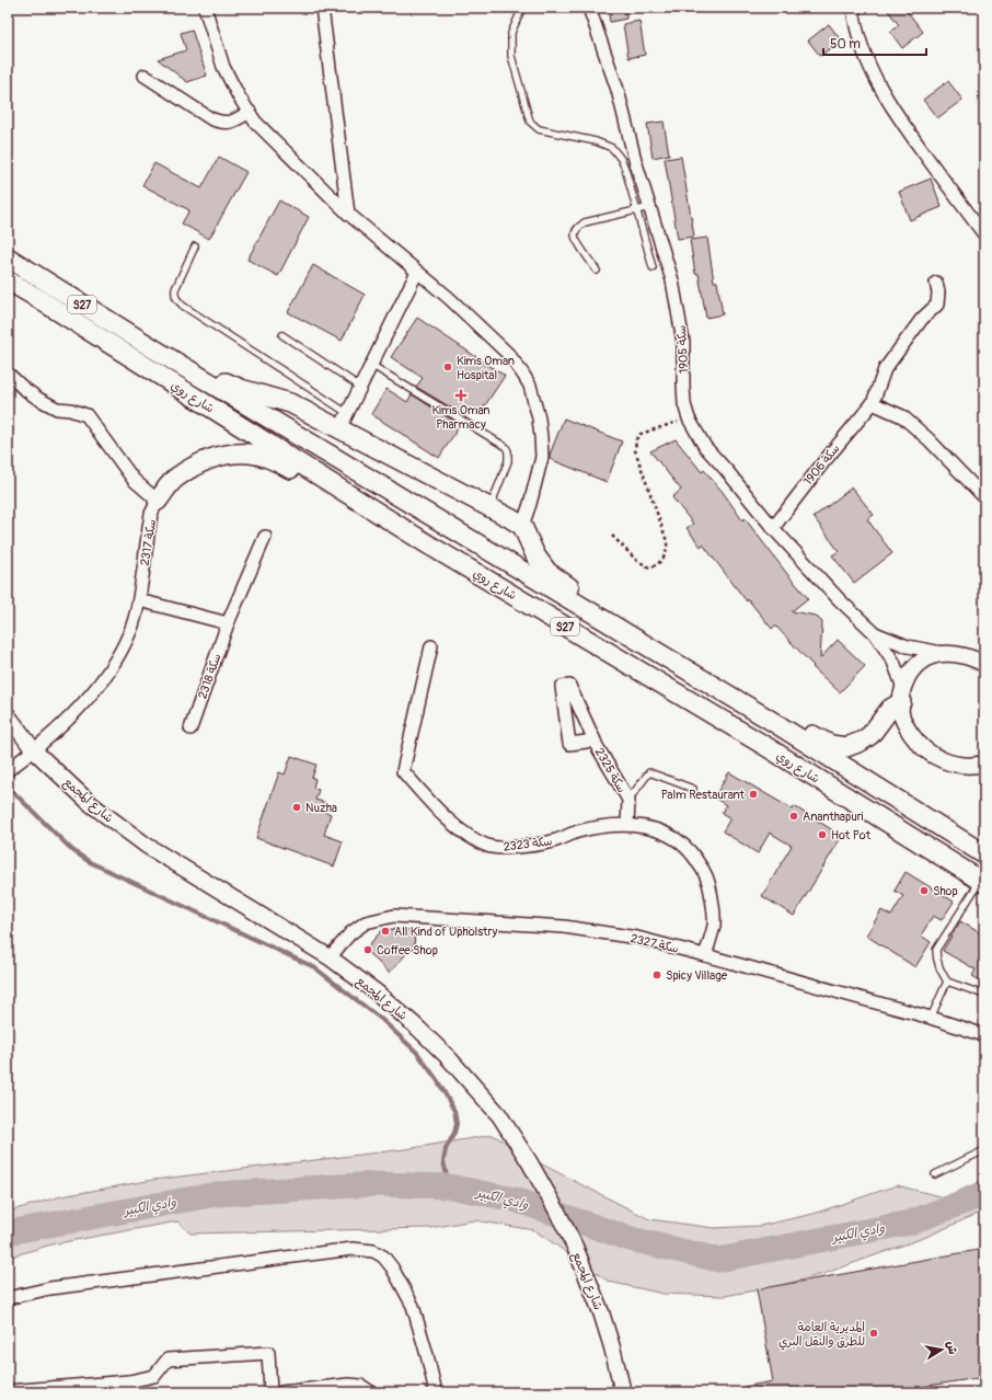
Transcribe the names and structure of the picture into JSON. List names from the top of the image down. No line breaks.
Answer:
{"streets":{"main road":["S27","شارع روي"],"street":["سكة 1905","سكة 1906","سكة 2317","سكة 2318","سكة 2325","شارع المجمع","سكة 2323","سكة 2327"]},"crossings":[["سكة 1905","سكة 1906"],["سكة 2317","شارع المجمع"],["سكة 2325","سكة 2323"],["شارع المجمع","سكة 2327"],["سكة 2323","سكة 2327"]],"water":["وادي الكبير"],"places":{"other":["Kims Oman Hospital","Palm Restaurant","Nuzha","Ananthapuri","Hot Pot","Shop","All Kind of Upholstry","Coffee Shop","Spicy Village","المديرية العامة للطرق والنقل البري"],"health":["Kims Oman Pharmacy"]},"scale_bar":"50 m","north":"right"}
